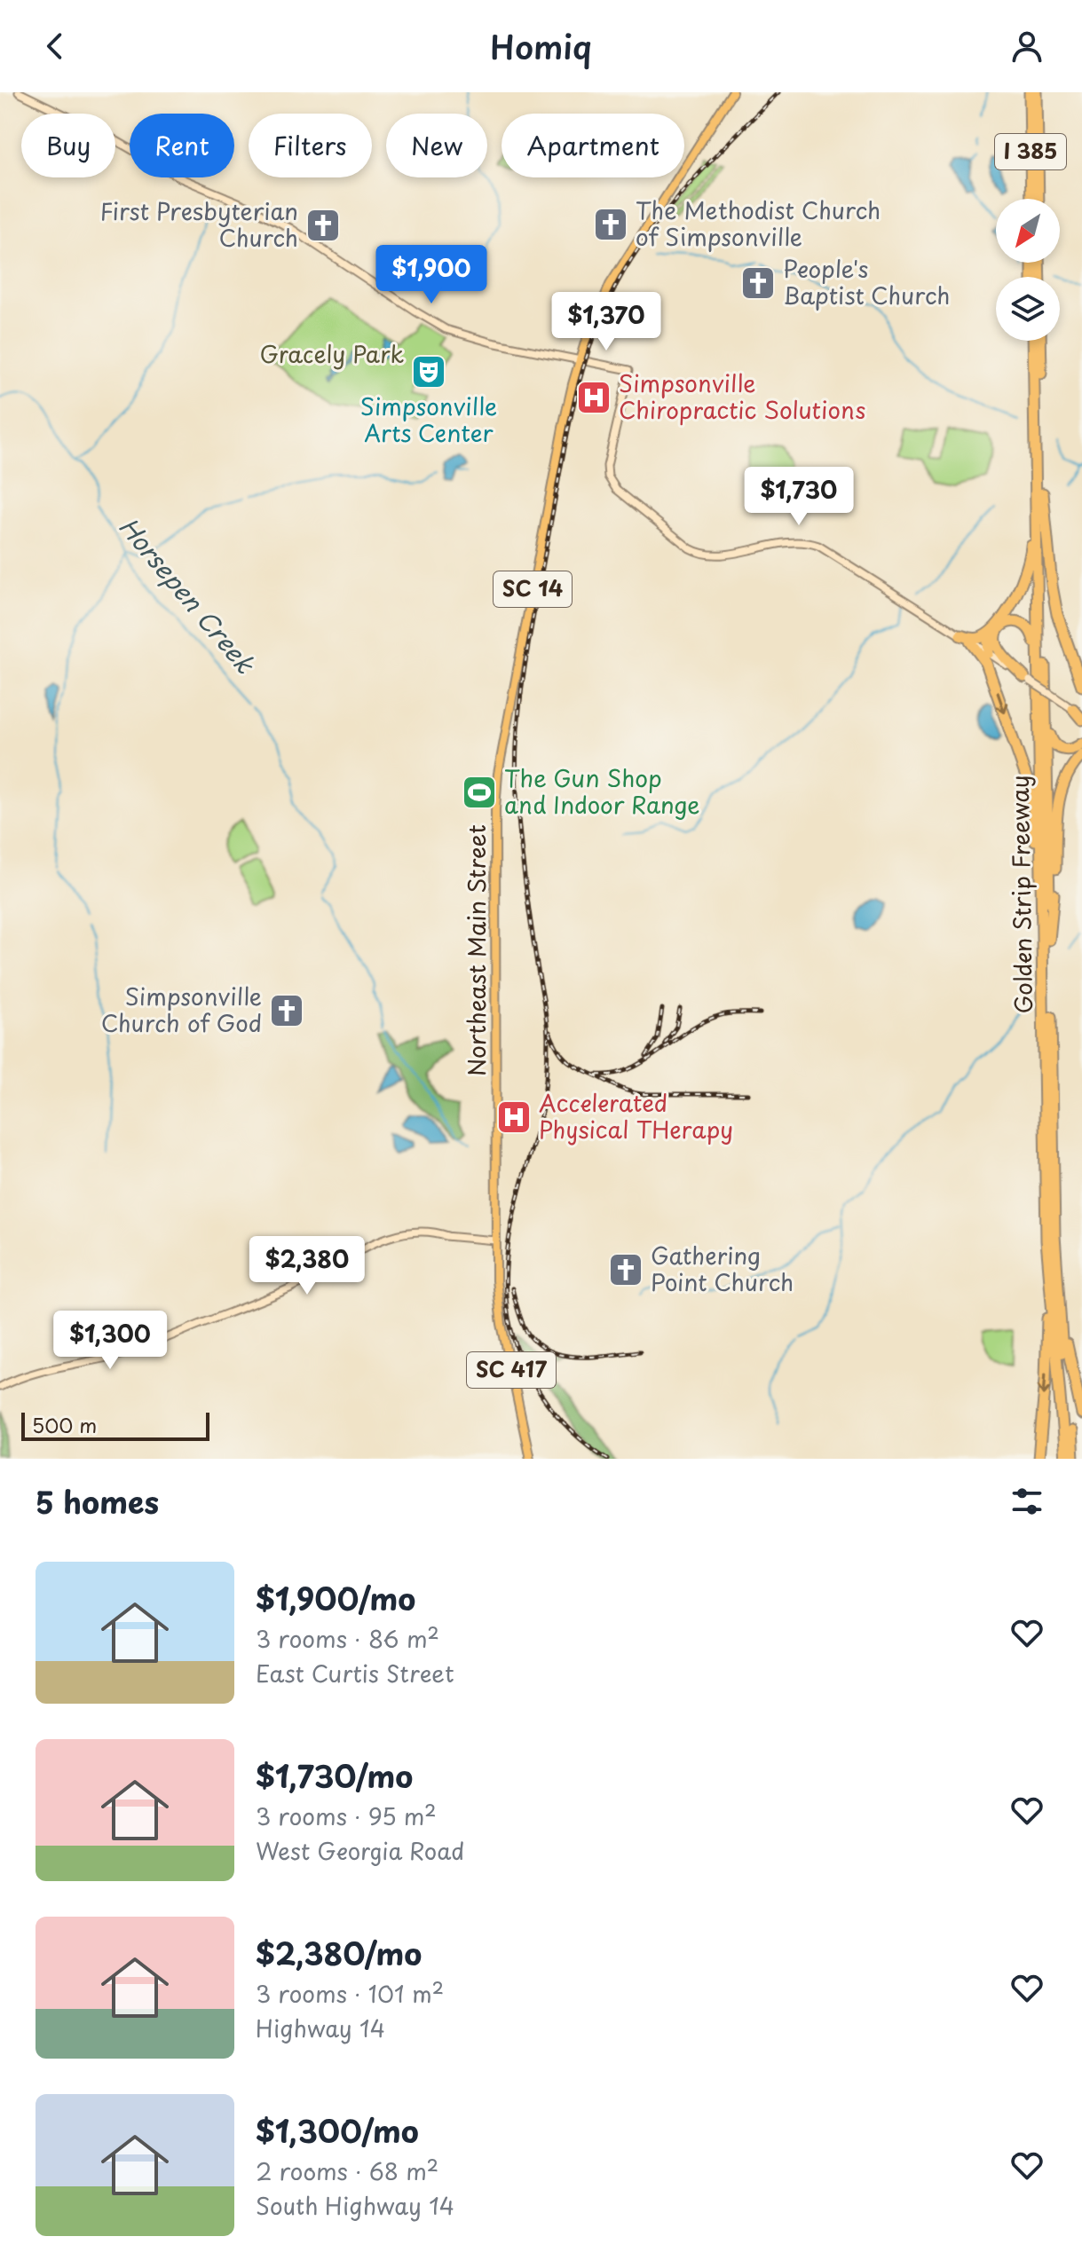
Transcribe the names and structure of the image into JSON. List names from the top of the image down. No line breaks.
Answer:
{"streets":{"highway":["I 385","Golden Strip Freeway"],"main road":["SC 14","Northeast Main Street","SC 417"]},"crossings":[["SC 14","Northeast Main Street"]],"water":["Horsepen Creek"],"parks":["Gracely Park"],"places":{"church":["The Methodist Church of Simpsonville","First Presbyterian Church","People's Baptist Church","Simpsonville Church of God","Gathering Point Church"],"theatre":["Simpsonville Arts Center"],"hospital":["Simpsonville Chiropractic Solutions","Accelerated Physical THerapy"],"sports":["The Gun Shop and Indoor Range"]},"scale_bar":"500 m","north":"bottom left","page":{"header":"Homiq","chip":["Buy","Rent","Filters","New","Apartment"],"price":["$1,900","$1,370","$1,730","$2,380","$1,300"],"scale":"500 m","heading":"5 homes","list":[{"name":"$1,900/mo","note":"3 rooms · 86 m² · East Curtis Street"},{"name":"$1,730/mo","note":"3 rooms · 95 m² · West Georgia Road"},{"name":"$2,380/mo","note":"3 rooms · 101 m² · Highway 14"},{"name":"$1,300/mo","note":"2 rooms · 68 m² · South Highway 14"}]}}
